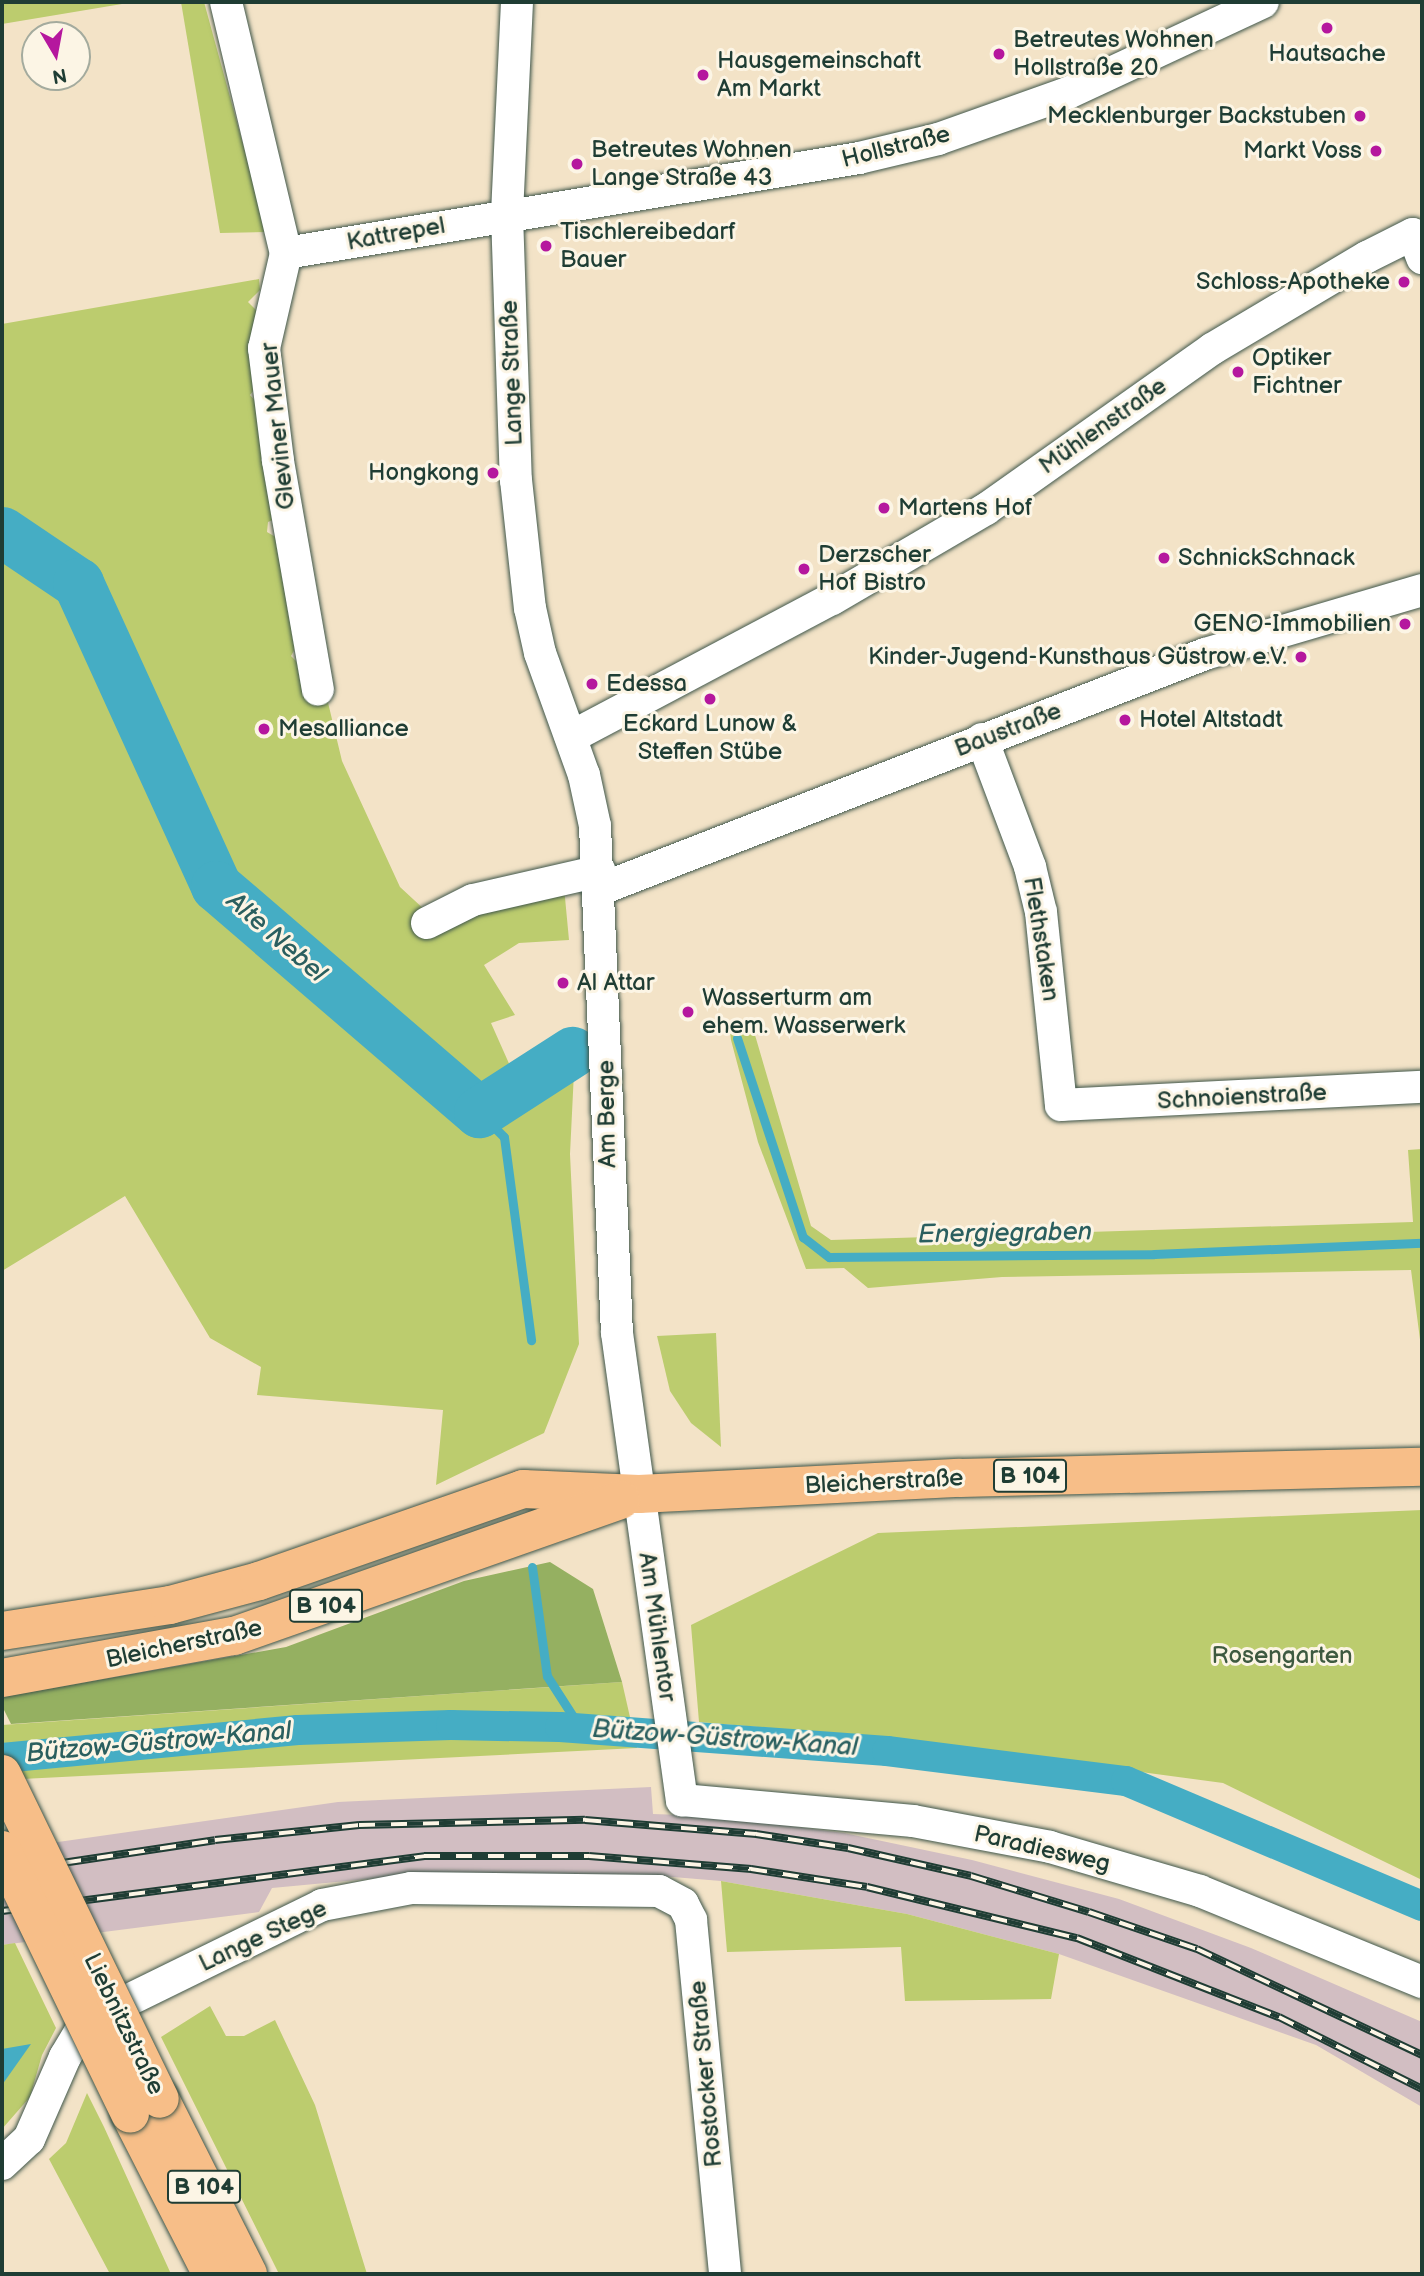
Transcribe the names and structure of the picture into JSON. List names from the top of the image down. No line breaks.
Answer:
{"streets":{"main road":["B 104","Bleicherstraße","Liebnitzstraße"],"street":["Hollstraße","Kattrepel","Lange Straße","Gleviner Mauer","Mühlenstraße","Baustraße","Flethstaken","Schnoienstraße","Am Berge","Am Mühlentor","Paradiesweg","Lange Stege","Rostocker Straße"]},"crossings":[["Hollstraße","Kattrepel"],["Hollstraße","Lange Straße"],["Kattrepel","Lange Straße"],["Kattrepel","Gleviner Mauer"],["Lange Straße","Mühlenstraße"],["Lange Straße","Am Berge"],["Mühlenstraße","Am Berge"],["Baustraße","Flethstaken"],["Baustraße","Am Berge"],["Flethstaken","Schnoienstraße"],["Am Berge","Bleicherstraße"],["Am Berge","Am Mühlentor"],["Bleicherstraße","Am Mühlentor"],["Am Mühlentor","Paradiesweg"],["Lange Stege","Rostocker Straße"]],"water":["Alte Nebel","Energiegraben","Bützow-Güstrow-Kanal"],"parks":["Rosengarten"],"places":["Hautsache","Betreutes Wohnen Hollstraße 20","Hausgemeinschaft Am Markt","Mecklenburger Backstuben","Markt Voss","Betreutes Wohnen Lange Straße 43","Tischlereibedarf Bauer","Schloss-Apotheke","Optiker Fichtner","Hongkong","Martens Hof","SchnickSchnack","Derzscher Hof Bistro","GENO-Immobilien","Kinder-Jugend-Kunsthaus Güstrow e.V.","Edessa","Eckard Lunow & Steffen Stübe","Hotel Altstadt","Mesalliance","Al Attar","Wasserturm am ehem. Wasserwerk"],"north":"bottom"}
